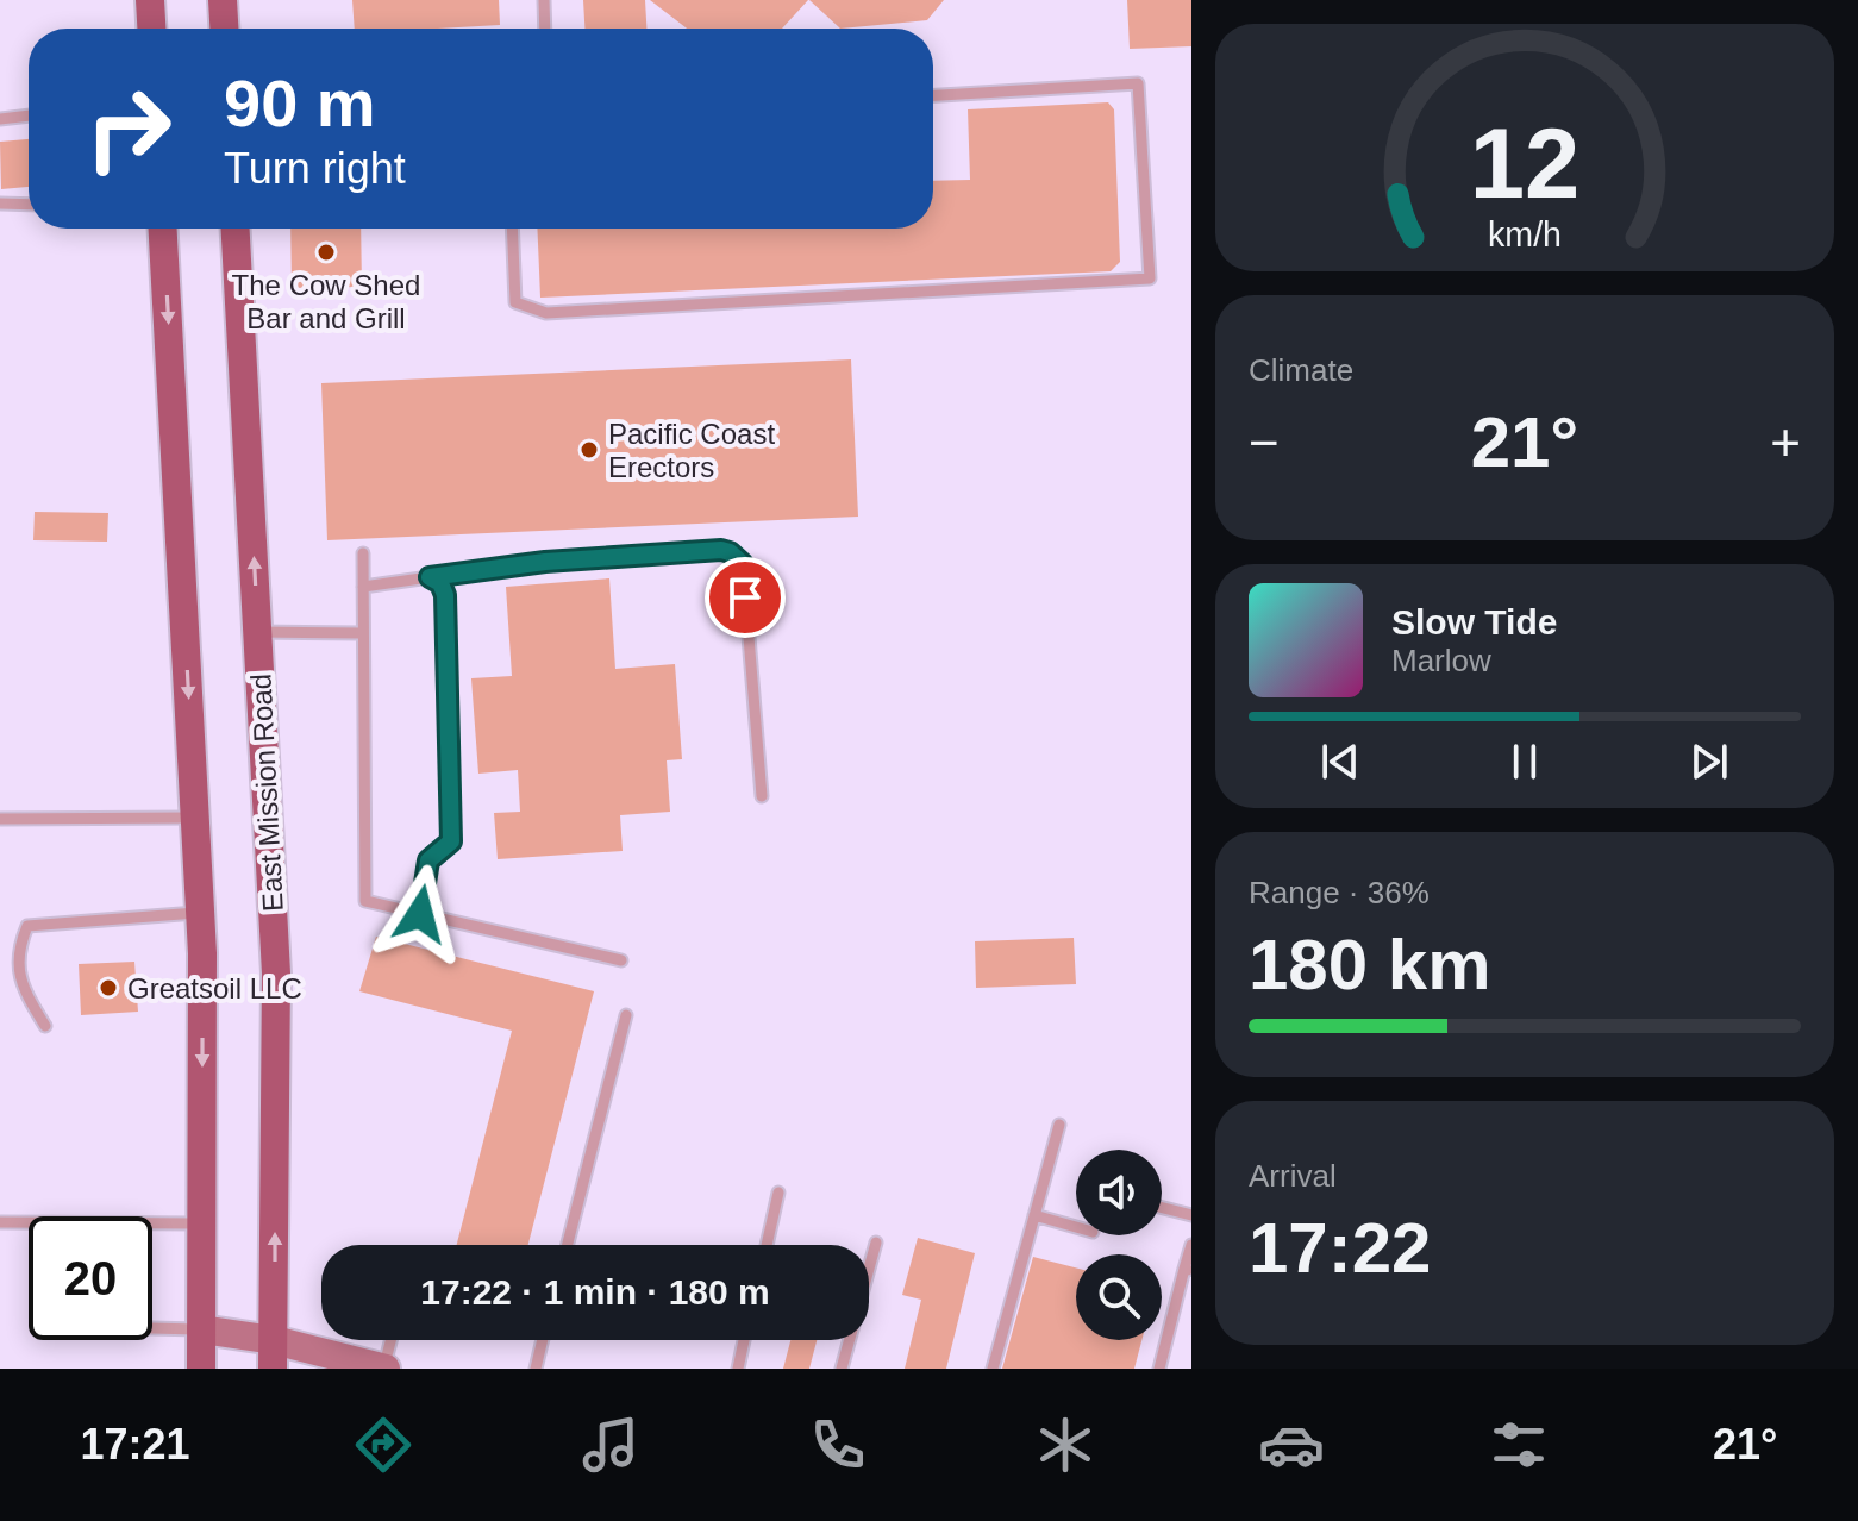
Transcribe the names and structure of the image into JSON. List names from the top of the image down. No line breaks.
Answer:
{"streets":{"main road":["East Mission Road"]},"places":["The Cow Shed Bar and Grill","Pacific Coast Erectors","Greatsoil LLC"],"page":{"turn":["90 m","Turn right"],"tile":["Climate",["Range · 36%","180 km"],["Arrival","17:22"]],"heat":["−","21°","+"],"song":["Slow Tide","Marlow"],"limit":"20","trip":"17:22 · 1 min · 180 m","tabs":["17:21","21°"],"gauge":["12","km/h"]}}
